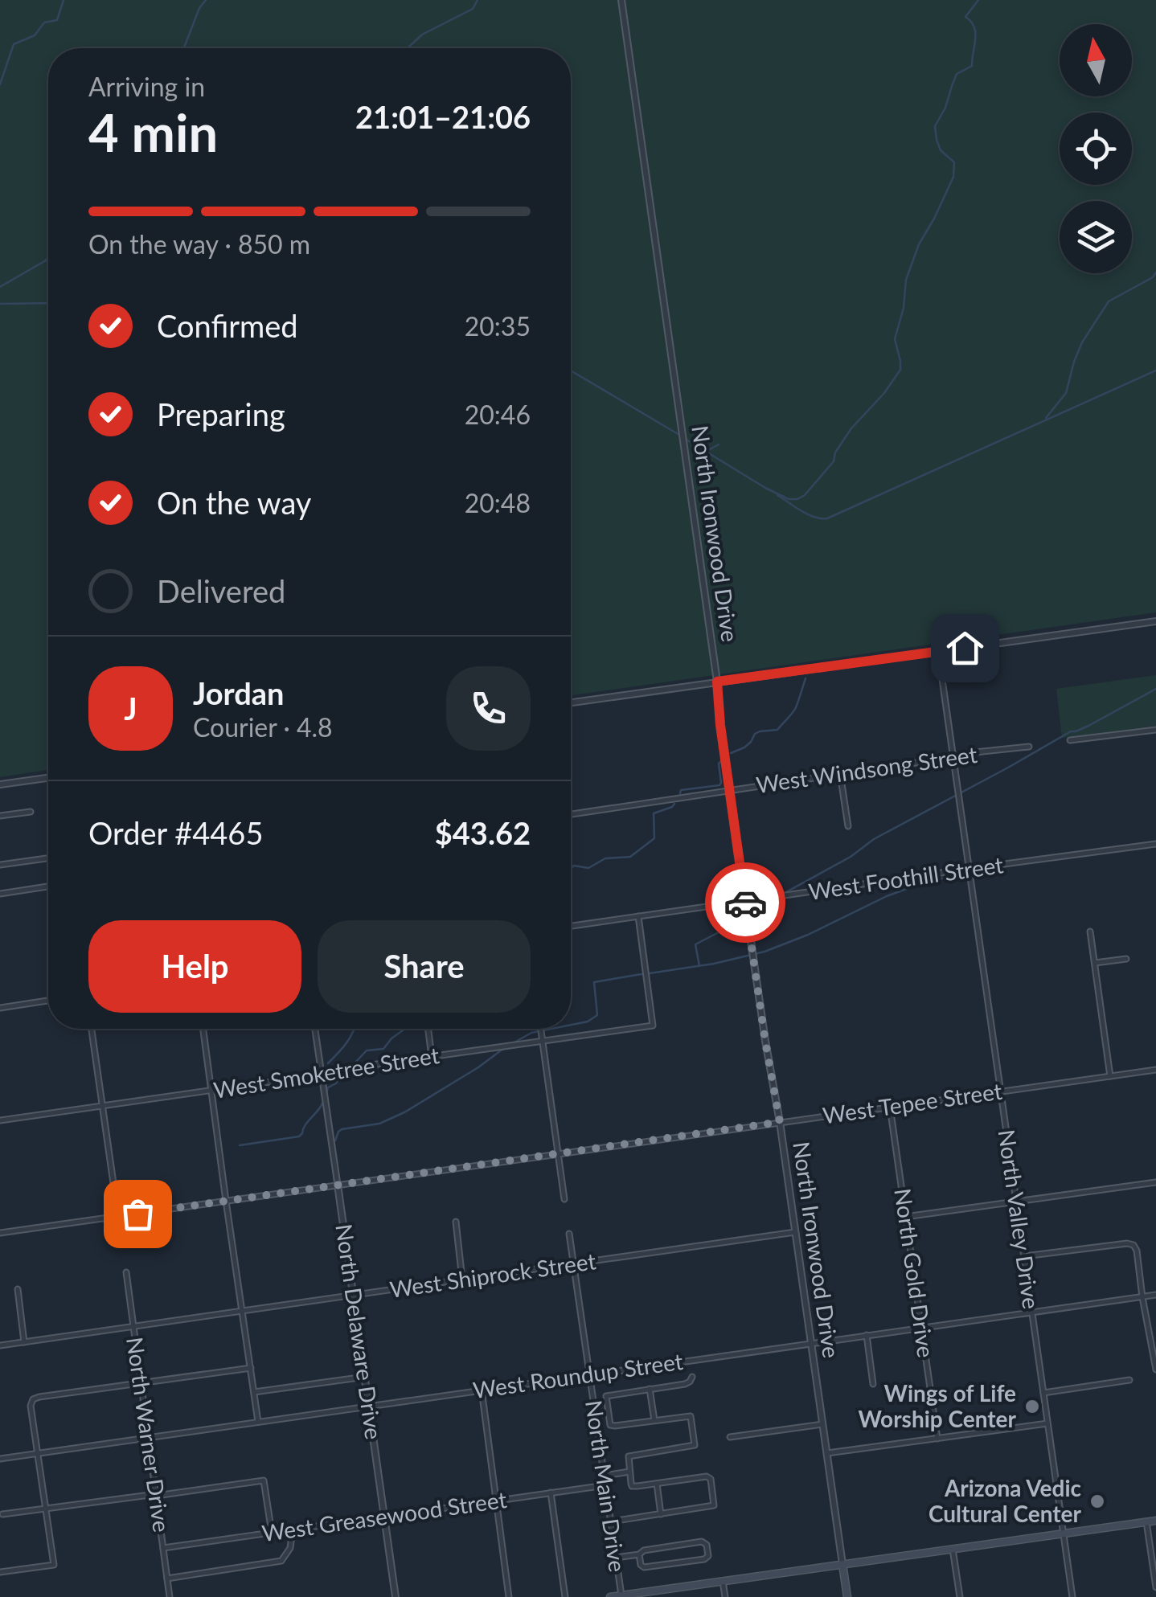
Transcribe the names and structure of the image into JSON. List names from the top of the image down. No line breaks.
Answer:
{"streets":{"main road":["North Ironwood Drive"],"street":["West Windsong Street","West Foothill Street","West Smoketree Street","West Tepee Street","North Valley Drive","North Gold Drive","West Shiprock Street","North Delaware Drive","West Roundup Street","North Warner Drive","North Main Drive","West Greasewood Street"]},"crossings":[["North Ironwood Drive","West Windsong Street"],["North Ironwood Drive","West Foothill Street"],["North Ironwood Drive","West Tepee Street"],["North Ironwood Drive","West Shiprock Street"],["North Ironwood Drive","West Roundup Street"],["West Windsong Street","North Valley Drive"],["West Foothill Street","West Smoketree Street"],["West Foothill Street","North Valley Drive"],["West Smoketree Street","North Delaware Drive"],["West Tepee Street","North Valley Drive"],["West Tepee Street","North Gold Drive"],["West Tepee Street","North Delaware Drive"],["North Valley Drive","West Roundup Street"],["North Gold Drive","West Roundup Street"],["West Shiprock Street","North Delaware Drive"],["West Shiprock Street","North Warner Drive"],["West Shiprock Street","North Main Drive"],["North Delaware Drive","West Roundup Street"],["North Delaware Drive","West Greasewood Street"],["West Roundup Street","North Warner Drive"],["West Roundup Street","North Main Drive"],["North Warner Drive","West Greasewood Street"],["North Main Drive","West Greasewood Street"]],"places":["Wings of Life Worship Center","Arizona Vedic Cultural Center"],"north":"top","page":{"heading":["4 min","Arriving in","21:01–21:06"],"panel":["Jordan","Courier · 4.8","Order #4465","$43.62"],"bar":"On the way · 850 m","list":[["Confirmed","20:35"],["Preparing","20:46"],["On the way","20:48"],"Delivered"],"round":"J","buttons":["Help","Share"]}}
